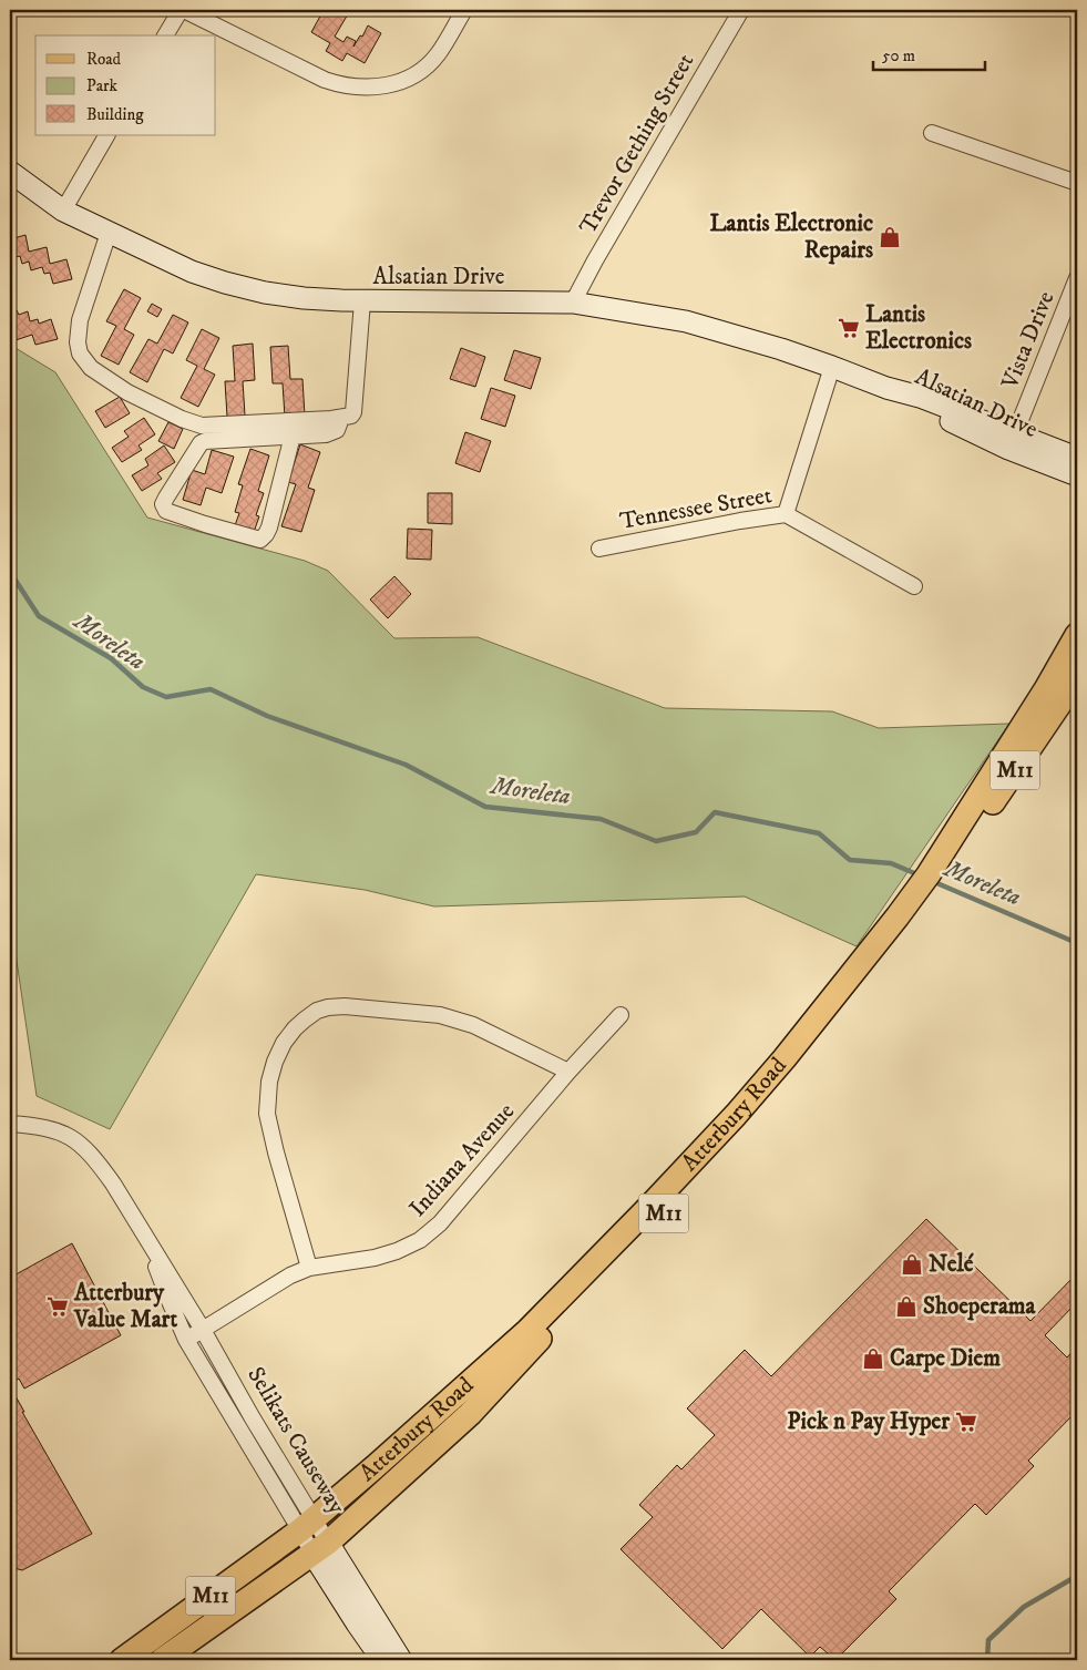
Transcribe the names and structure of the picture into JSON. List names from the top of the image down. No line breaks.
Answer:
{"streets":{"main road":["M11","Atterbury Road"],"street":["Trevor Gething Street","Alsatian Drive","Vista Drive","Tennessee Street","Indiana Avenue","Selikats Causeway"]},"crossings":[["Trevor Gething Street","Alsatian Drive"],["Alsatian Drive","Vista Drive"],["Atterbury Road","Selikats Causeway"],["Indiana Avenue","Selikats Causeway"]],"water":["Moreleta"],"places":{"shop":["Lantis Electronic Repairs","Nelé","Shoeperama","Carpe Diem"],"supermarket":["Lantis Electronics","Atterbury Value Mart","Pick n Pay Hyper"]},"legend":["Road","Park","Building"],"scale_bar":"50 m"}
